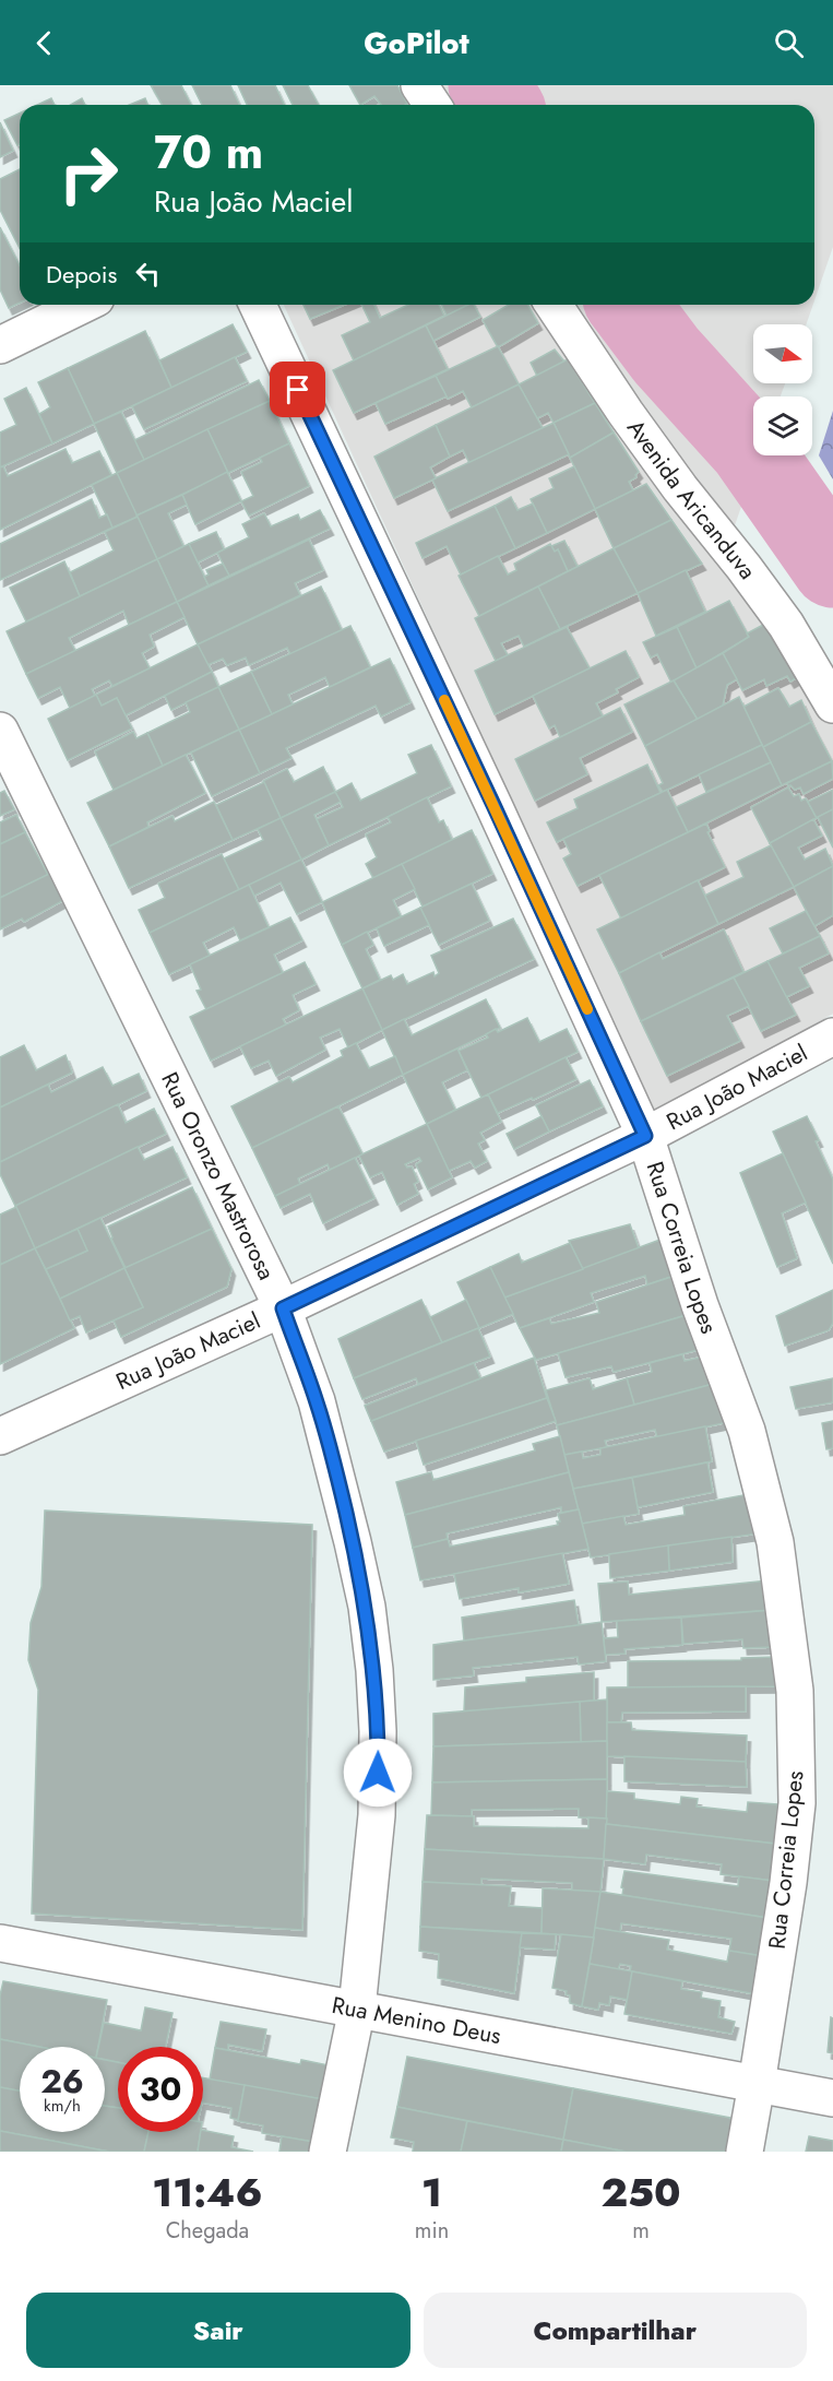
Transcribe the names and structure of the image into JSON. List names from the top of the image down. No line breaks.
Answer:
{"streets":{"street":["Avenida Aricanduva","Rua João Maciel","Rua Oronzo Mastrorosa","Rua Correia Lopes","Rua Menino Deus"]},"crossings":[["Rua João Maciel","Rua Oronzo Mastrorosa"],["Rua João Maciel","Rua Correia Lopes"],["Rua Oronzo Mastrorosa","Rua Menino Deus"],["Rua Correia Lopes","Rua Menino Deus"]],"north":"right","page":{"header":"GoPilot","turn":["70 m","Rua João Maciel"],"then":"Depois","speed":"26 km/h","limit":"30","eta":["11:46","Chegada","1","min","250","m"],"buttons":["Sair","Compartilhar"]}}
